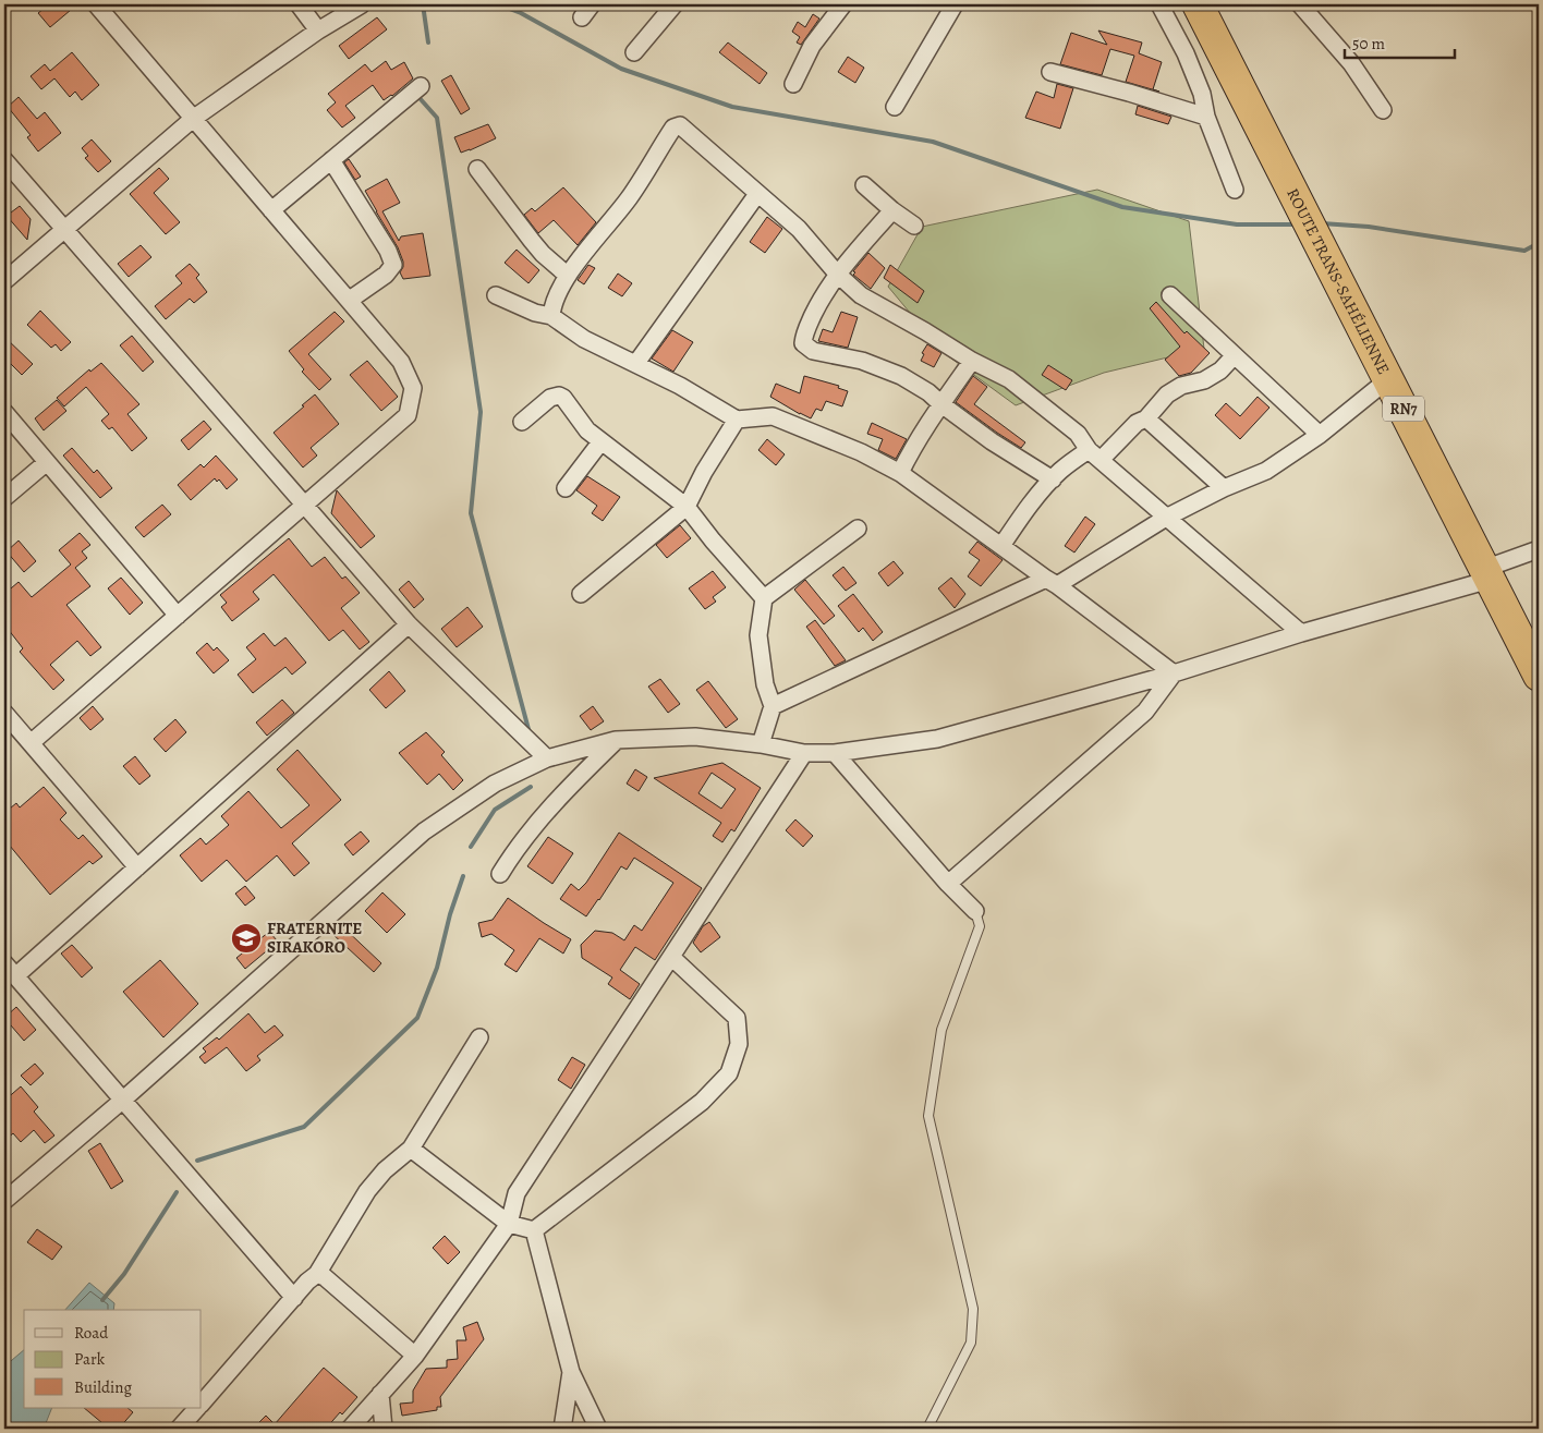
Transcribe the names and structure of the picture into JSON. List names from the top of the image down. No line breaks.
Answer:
{"streets":{"highway":["ROUTE TRANS-SAHÉLIENNE","RN7"]},"places":{"school or university":["FRATERNITE SIRAKORO"]},"legend":["Road","Park","Building"],"scale_bar":"50 m"}
